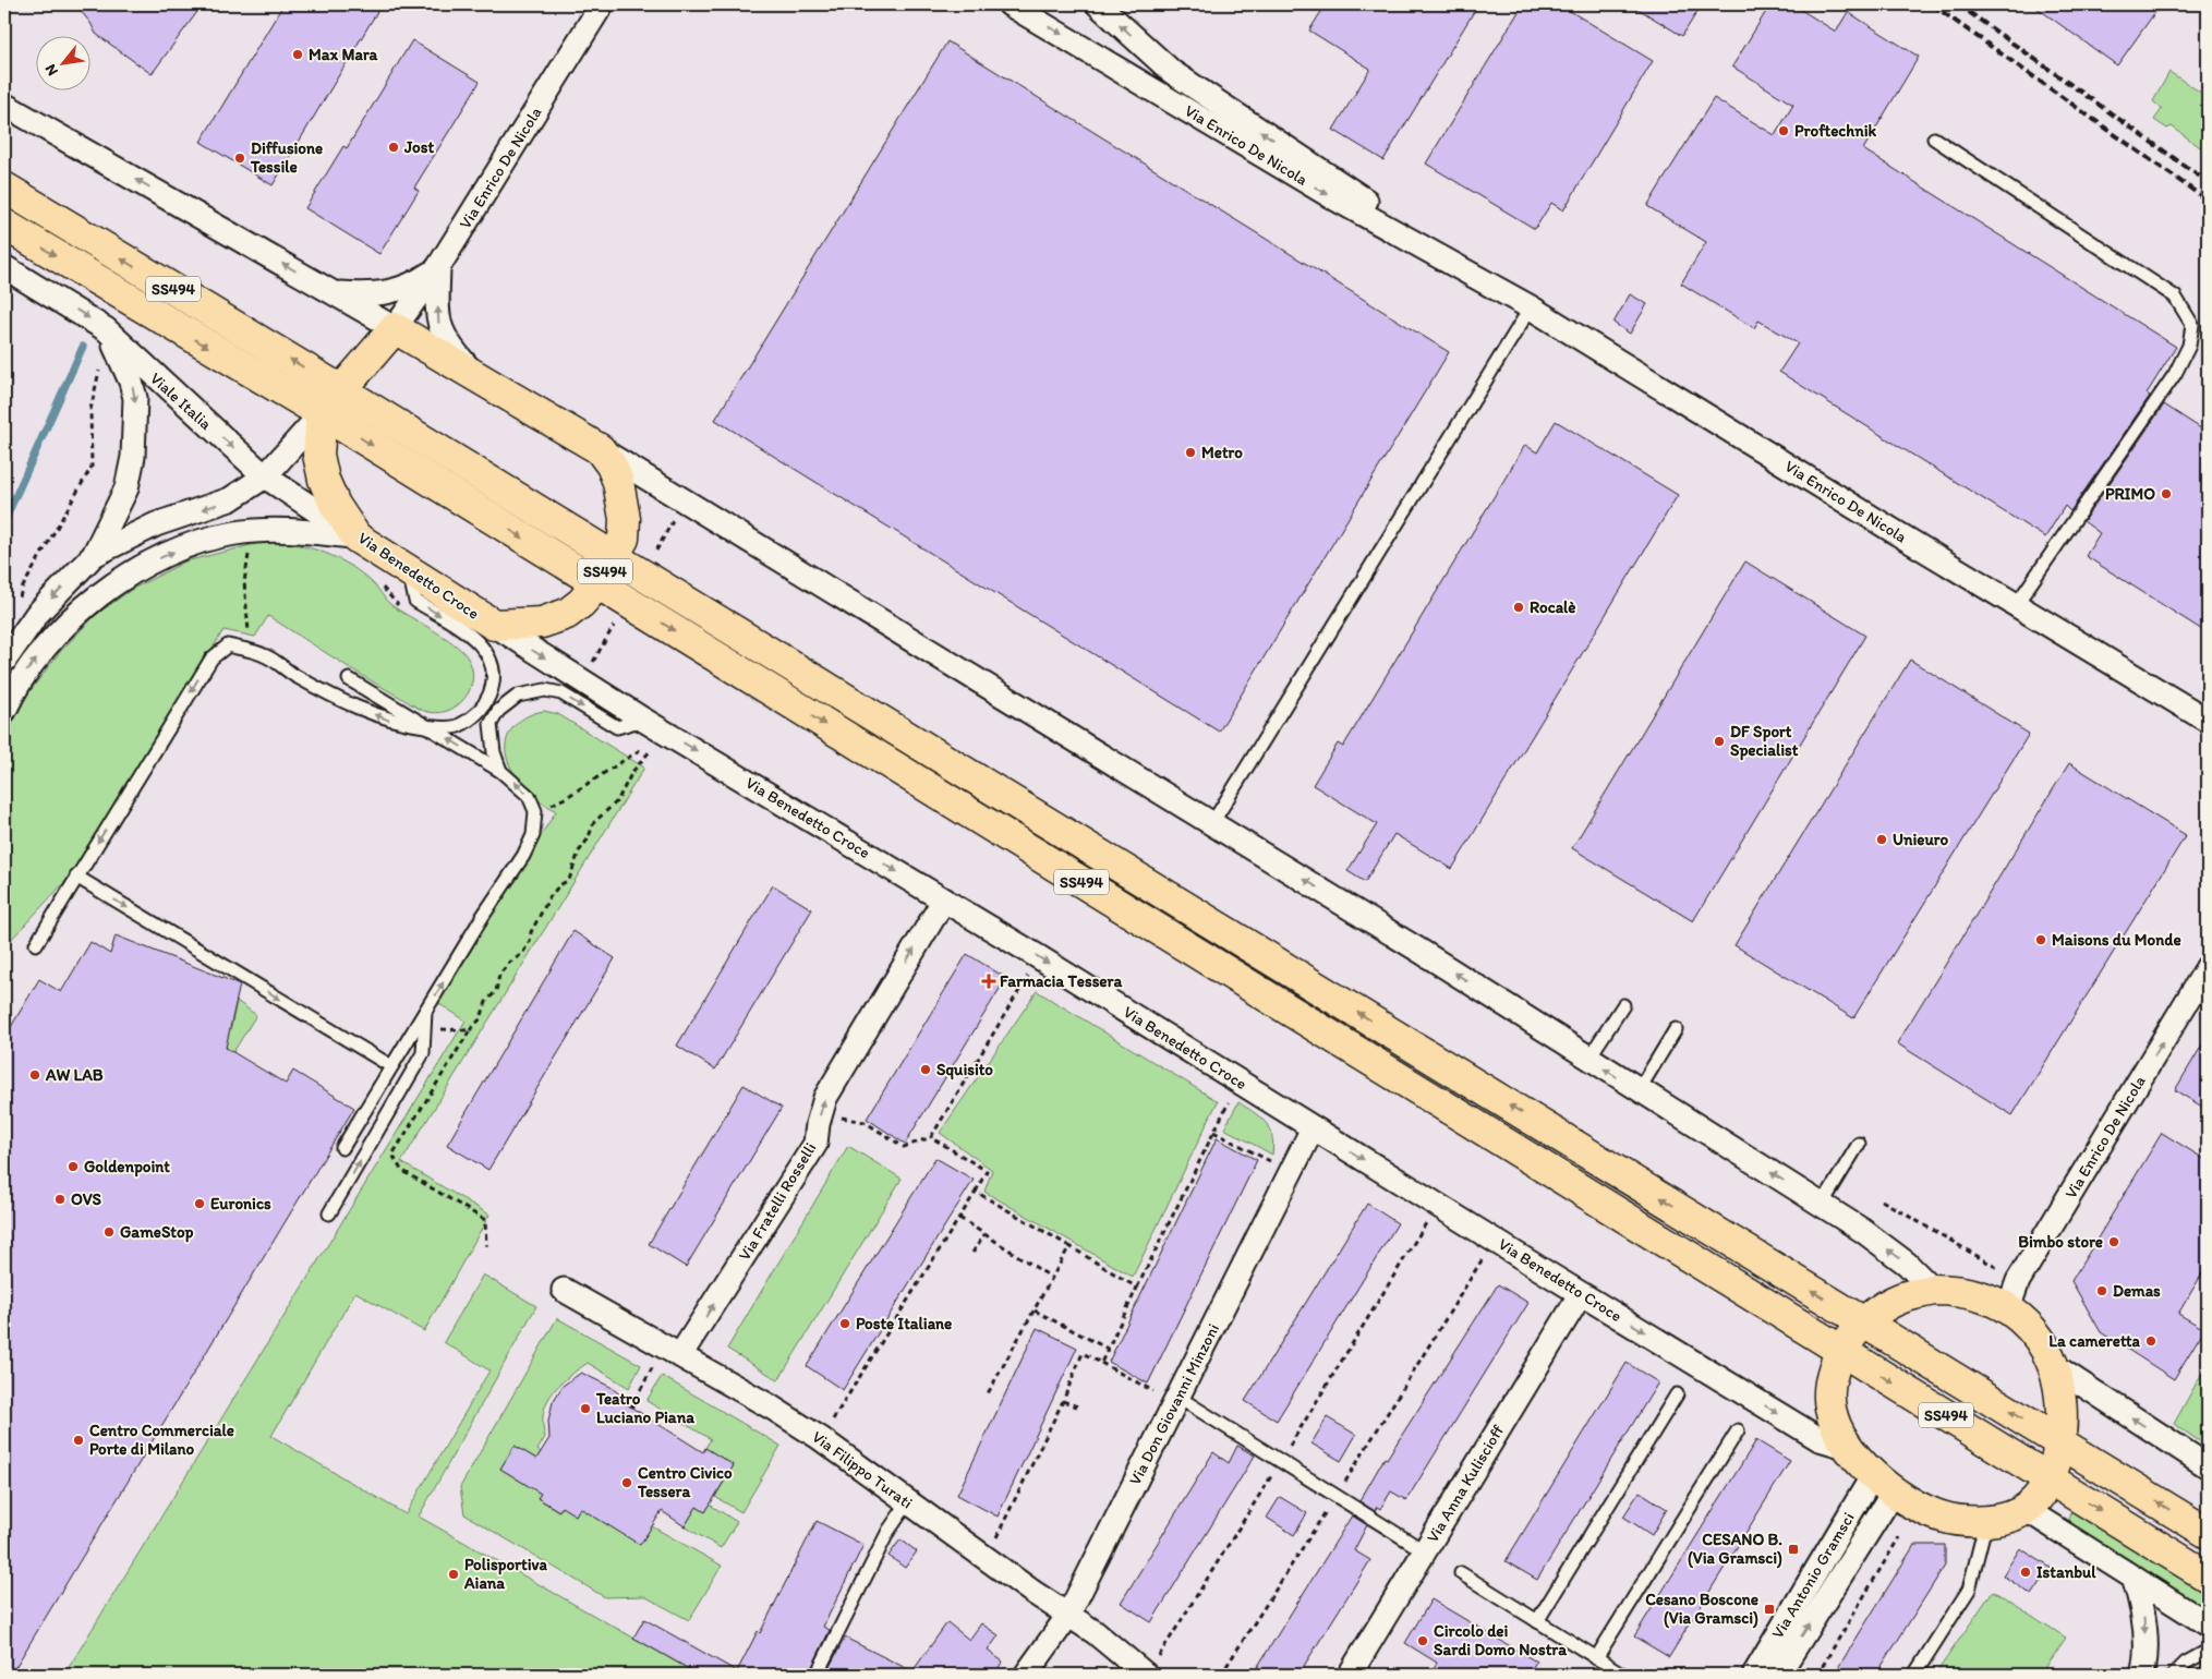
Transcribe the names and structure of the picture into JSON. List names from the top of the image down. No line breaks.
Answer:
{"streets":{"main road":["SS494","Via Benedetto Croce"],"street":["Via Enrico De Nicola","Viale Italia","Via Fratelli Rosselli","Via Don Giovanni Minzoni","Via Filippo Turati","Via Anna Kuliscioff","Via Antonio Gramsci"]},"crossings":[["Via Enrico De Nicola","Via Benedetto Croce"],["SS494","Via Benedetto Croce"],["Viale Italia","Via Benedetto Croce"],["Via Benedetto Croce","Via Fratelli Rosselli"],["Via Benedetto Croce","Via Don Giovanni Minzoni"],["Via Benedetto Croce","Via Anna Kuliscioff"],["Via Fratelli Rosselli","Via Filippo Turati"],["Via Don Giovanni Minzoni","Via Filippo Turati"]],"one_way":["Viale Italia","Via Fratelli Rosselli"],"places":{"other":["Max Mara","Proftechnik","Jost","Diffusione Tessile","Metro","PRIMO","Rocalè","DF Sport Specialist","Unieuro","Maisons du Monde","Squisito","AW LAB","Goldenpoint","OVS","Euronics","GameStop","Bimbo store","Demas","Poste Italiane","La cameretta","Teatro Luciano Piana","Centro Commerciale Porte di Milano","Centro Civico Tessera","Istanbul","Polisportiva Aiana","Circolo dei Sardi Domo Nostra"],"health":["Farmacia Tessera"],"transit":["CESANO B. (Via Gramsci)","Cesano Boscone (Via Gramsci)"]},"north":"bottom left"}
